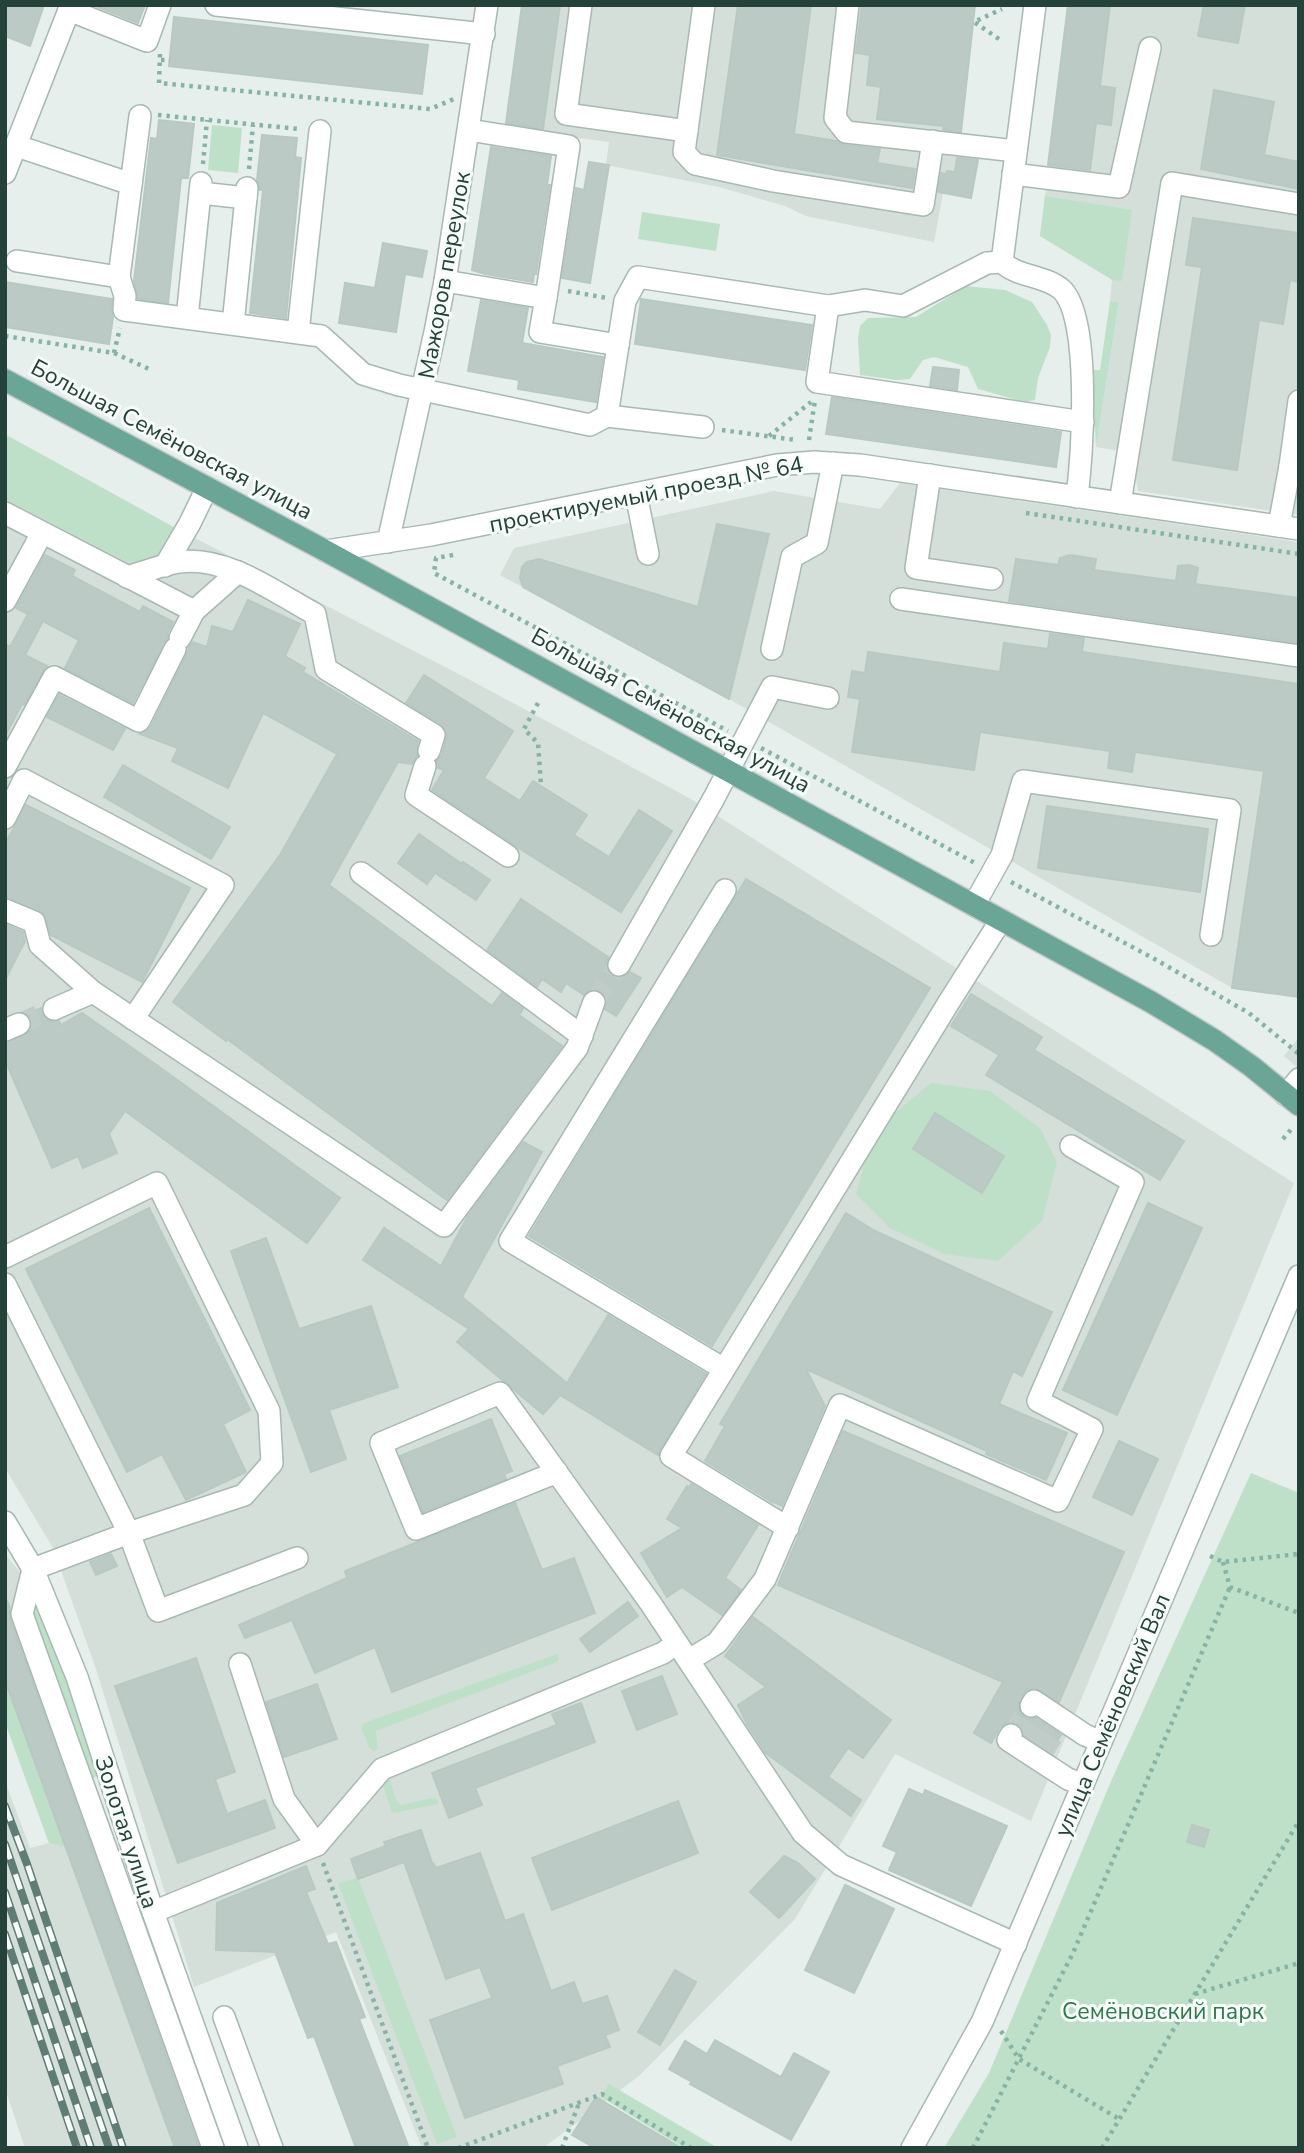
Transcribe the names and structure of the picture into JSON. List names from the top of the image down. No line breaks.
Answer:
{"streets":{"main road":["Большая Семёновская улица"],"street":["Мажоров переулок","проектируемый проезд № 64","улица Семёновский Вал","Золотая улица"]},"crossings":[["Мажоров переулок","проектируемый проезд № 64"],["Большая Семёновская улица","проектируемый проезд № 64"]],"parks":["Семёновский парк"]}
